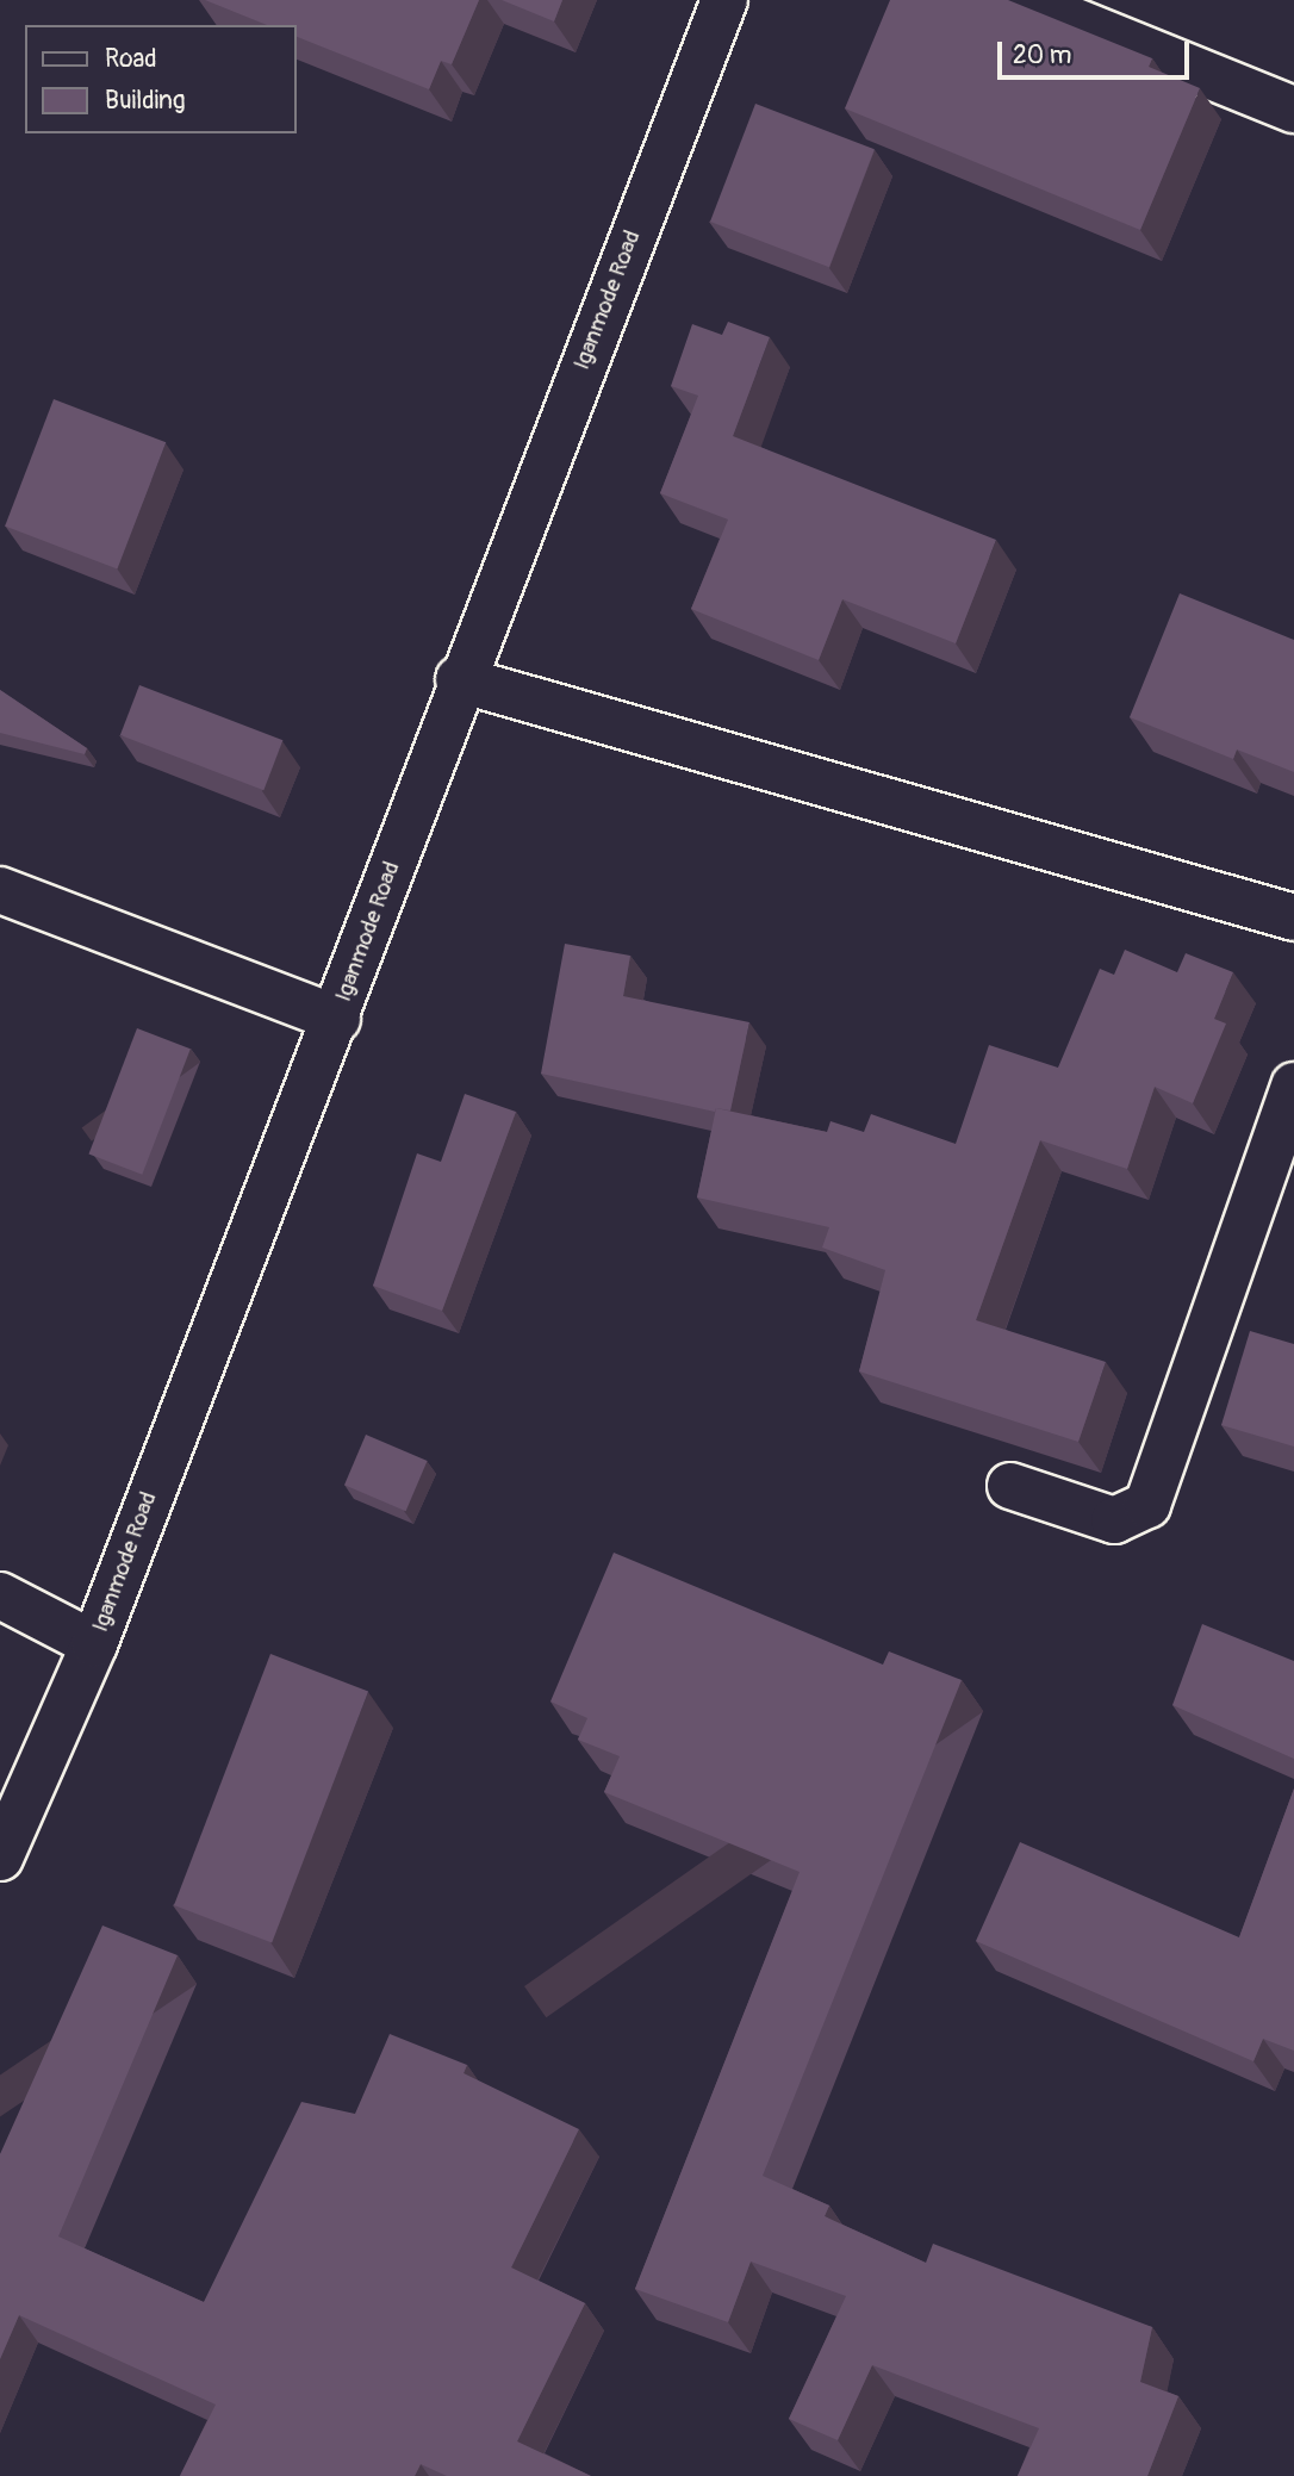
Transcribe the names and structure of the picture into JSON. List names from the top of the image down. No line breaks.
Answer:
{"streets":{"street":["Iganmode Road"]},"legend":["Road","Building"],"scale_bar":"20 m"}
